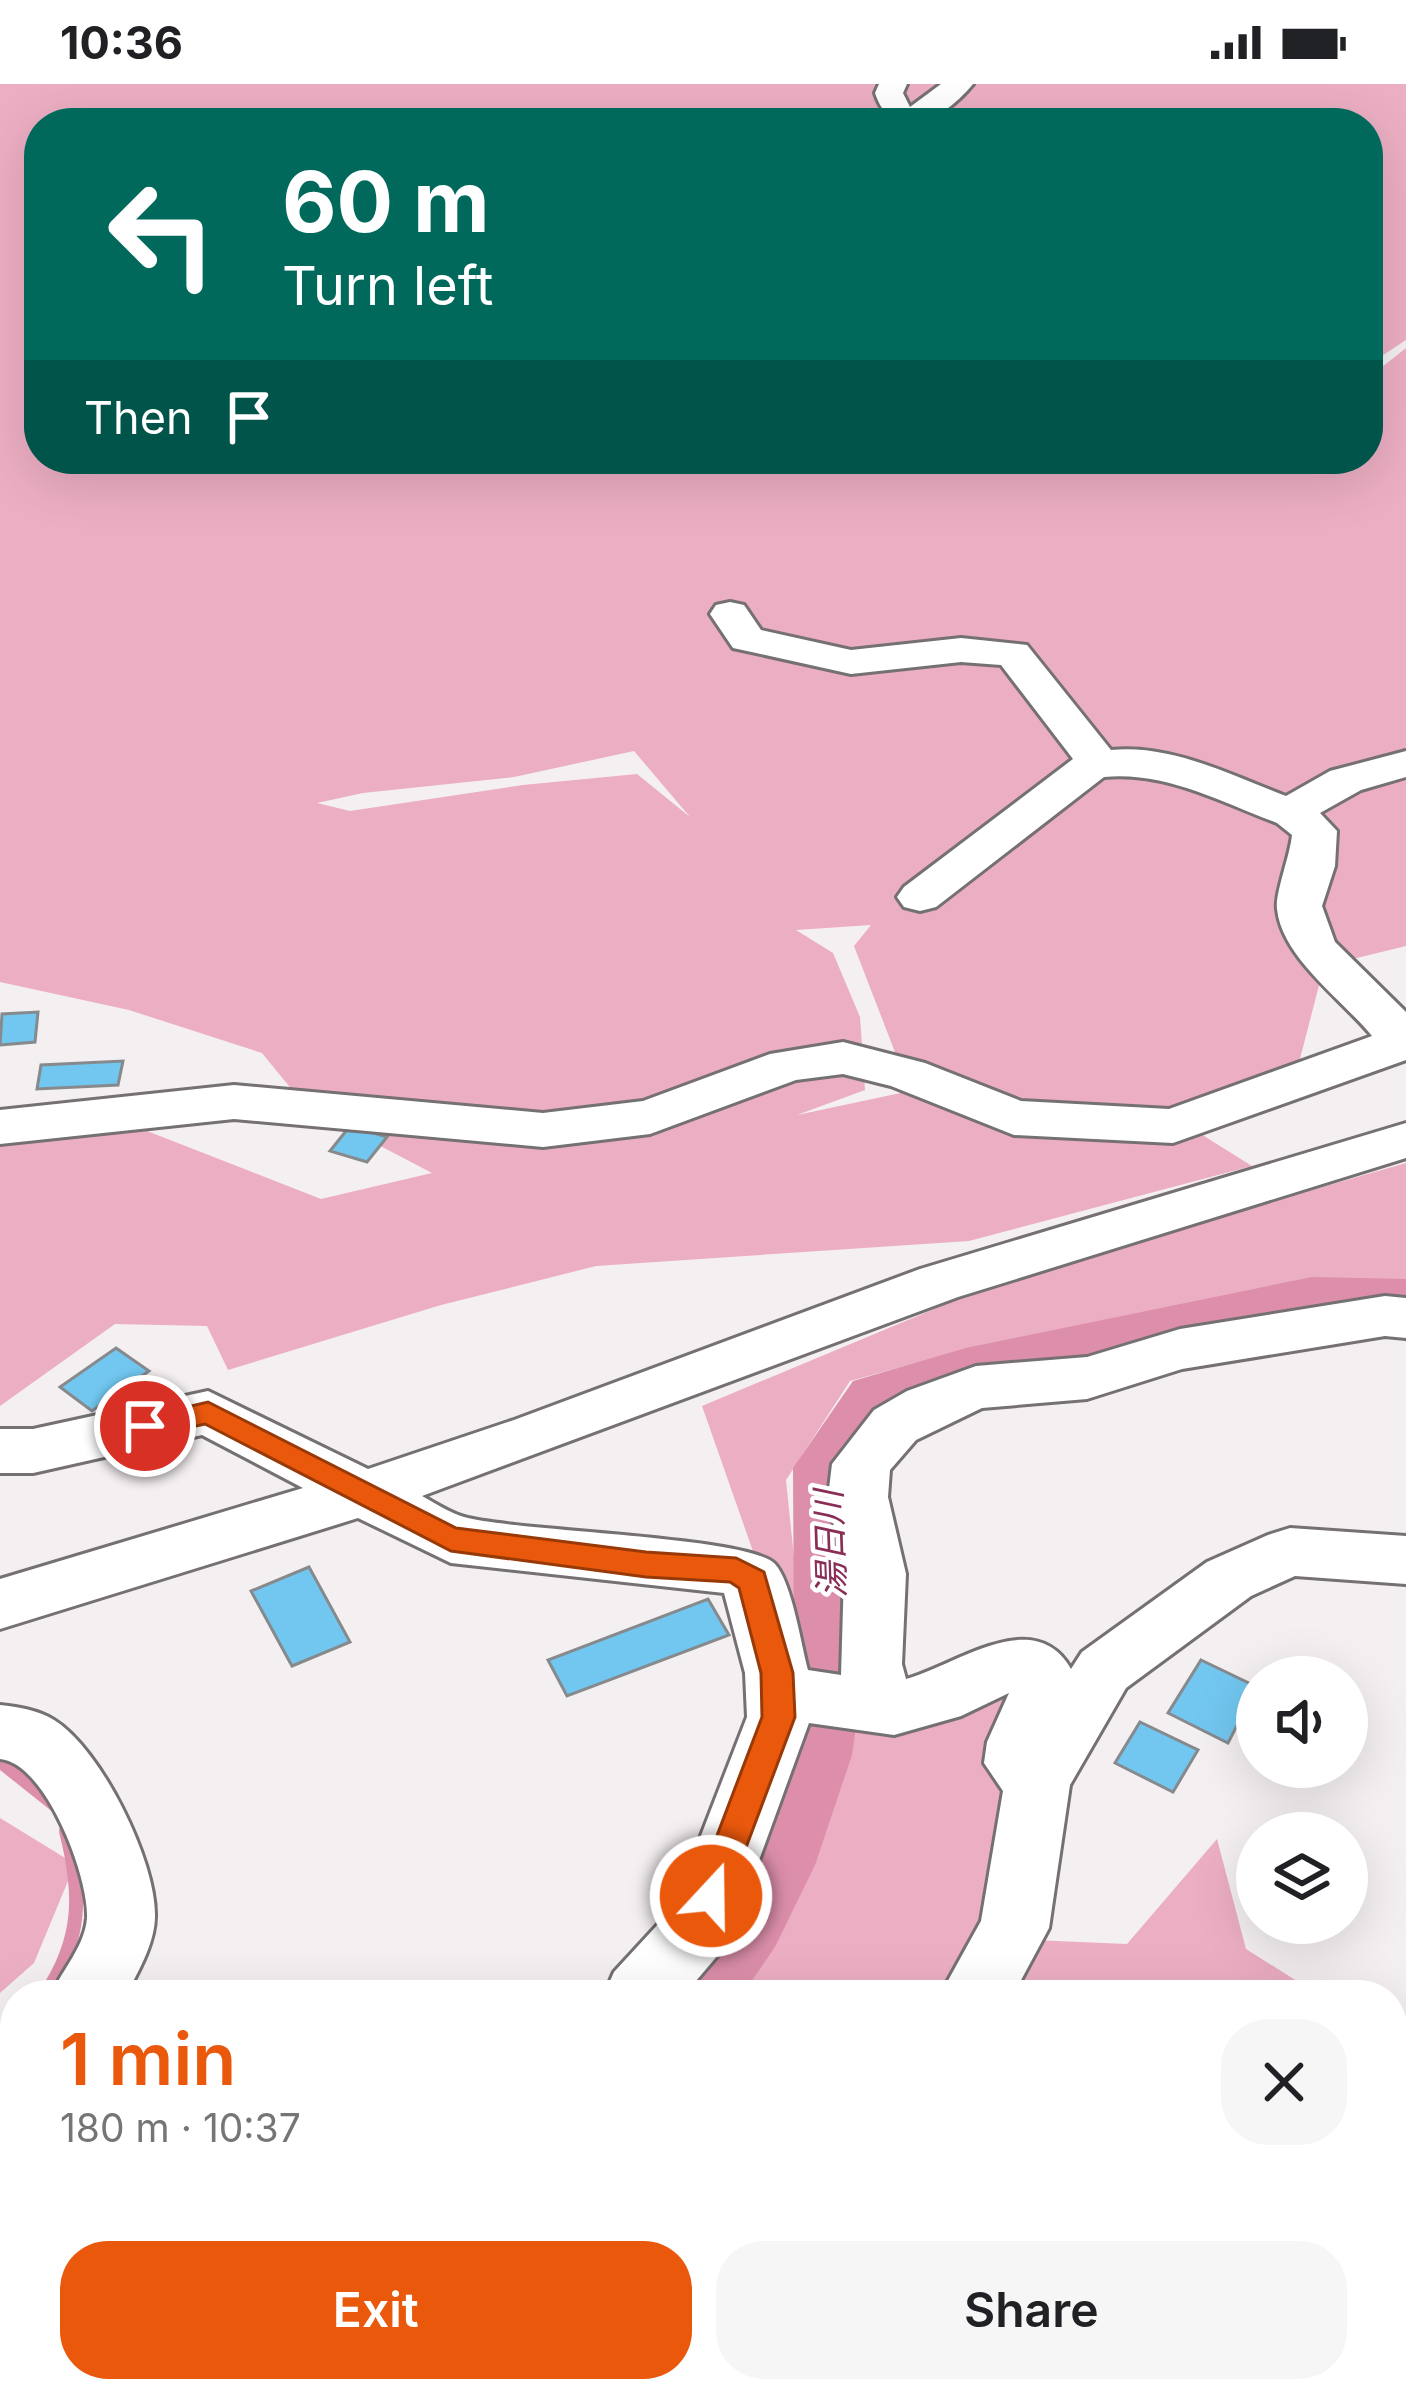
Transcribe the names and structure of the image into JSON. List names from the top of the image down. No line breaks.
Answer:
{"water":["湯日川"],"page":{"status":"10:36","turn":["60 m","Turn left"],"then":"Then","heading":["1 min","180 m · 10:37"],"buttons":["Exit","Share"]}}
